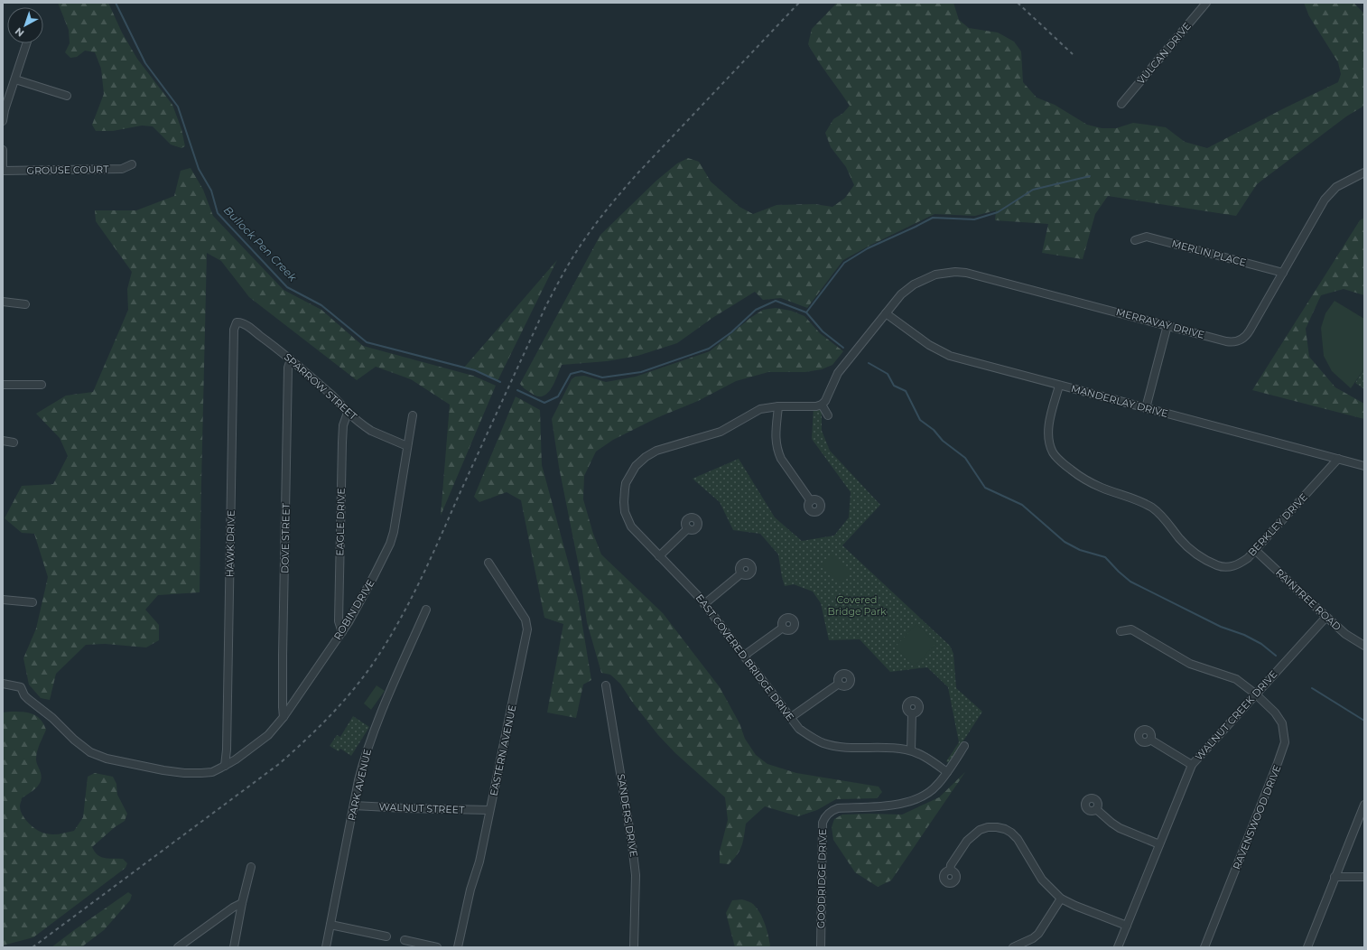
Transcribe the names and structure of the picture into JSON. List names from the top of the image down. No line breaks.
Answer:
{"streets":{"street":["VULCAN DRIVE","GROUSE COURT","MERLIN PLACE","MERRAVAY DRIVE","SPARROW STREET","MANDERLAY DRIVE","EAGLE DRIVE","BERKLEY DRIVE","DOVE STREET","HAWK DRIVE","RAINTREE ROAD","ROBIN DRIVE","EAST COVERED BRIDGE DRIVE","WALNUT CREEK DRIVE","EASTERN AVENUE","PARK AVENUE","WALNUT STREET","SANDERS DRIVE","RAVENSWOOD DRIVE","GOODRIDGE DRIVE"]},"crossings":[["MERLIN PLACE","MERRAVAY DRIVE"],["MERRAVAY DRIVE","MANDERLAY DRIVE"],["SPARROW STREET","EAGLE DRIVE"],["SPARROW STREET","DOVE STREET"],["SPARROW STREET","HAWK DRIVE"],["SPARROW STREET","ROBIN DRIVE"],["MANDERLAY DRIVE","BERKLEY DRIVE"],["EAGLE DRIVE","ROBIN DRIVE"],["BERKLEY DRIVE","RAINTREE ROAD"],["DOVE STREET","ROBIN DRIVE"],["HAWK DRIVE","ROBIN DRIVE"],["RAINTREE ROAD","WALNUT CREEK DRIVE"],["EAST COVERED BRIDGE DRIVE","GOODRIDGE DRIVE"],["WALNUT CREEK DRIVE","RAVENSWOOD DRIVE"],["EASTERN AVENUE","WALNUT STREET"],["PARK AVENUE","WALNUT STREET"]],"water":["Bullock Pen Creek"],"parks":["Covered Bridge Park"],"north":"bottom left"}
